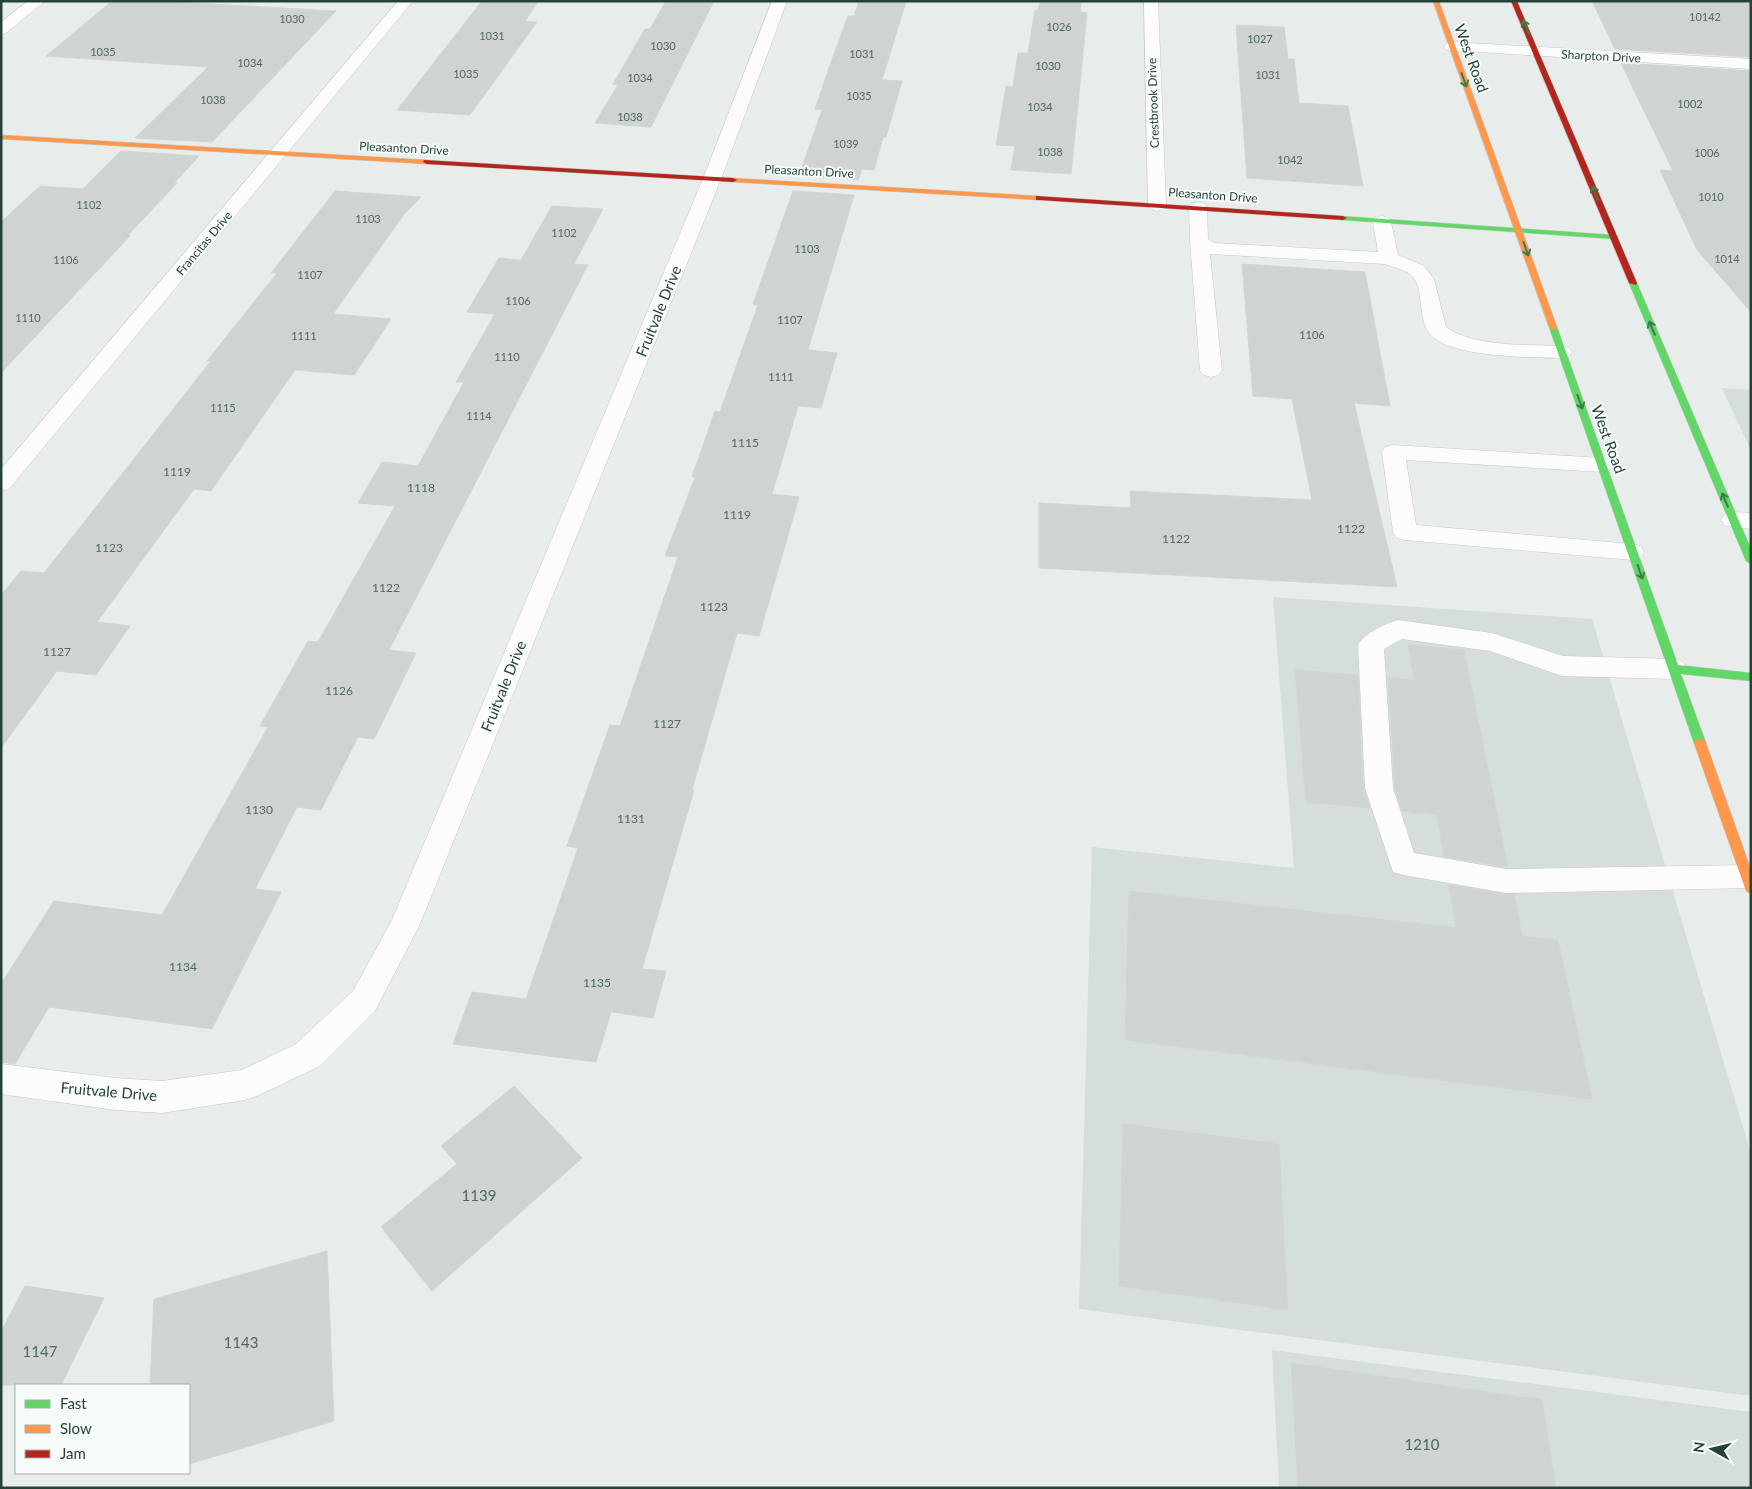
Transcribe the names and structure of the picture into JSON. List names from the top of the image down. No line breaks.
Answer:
{"streets":{"main road":["West Road","Pleasanton Drive"],"street":["Sharpton Drive","Crestbrook Drive","Francitas Drive","Fruitvale Drive"]},"crossings":[["Sharpton Drive","West Road"],["West Road","Pleasanton Drive"],["Crestbrook Drive","Pleasanton Drive"],["Pleasanton Drive","Francitas Drive"],["Pleasanton Drive","Fruitvale Drive"]],"house_numbers":["10142","1030","1026","1031","1027","1030","1035","1031","1034","1030","1035","1031","1034","1035","1038","1002","1034","1038","1039","1038","1006","1042","1010","1102","1103","1102","1103","1014","1106","1107","1106","1110","1107","1106","1111","1110","1111","1115","1114","1115","1119","1118","1119","1122","1122","1123","1122","1123","1127","1126","1127","1130","1131","1134","1135","1139","1143","1147","1210"],"legend":["Fast","Slow","Jam"],"north":"left"}
